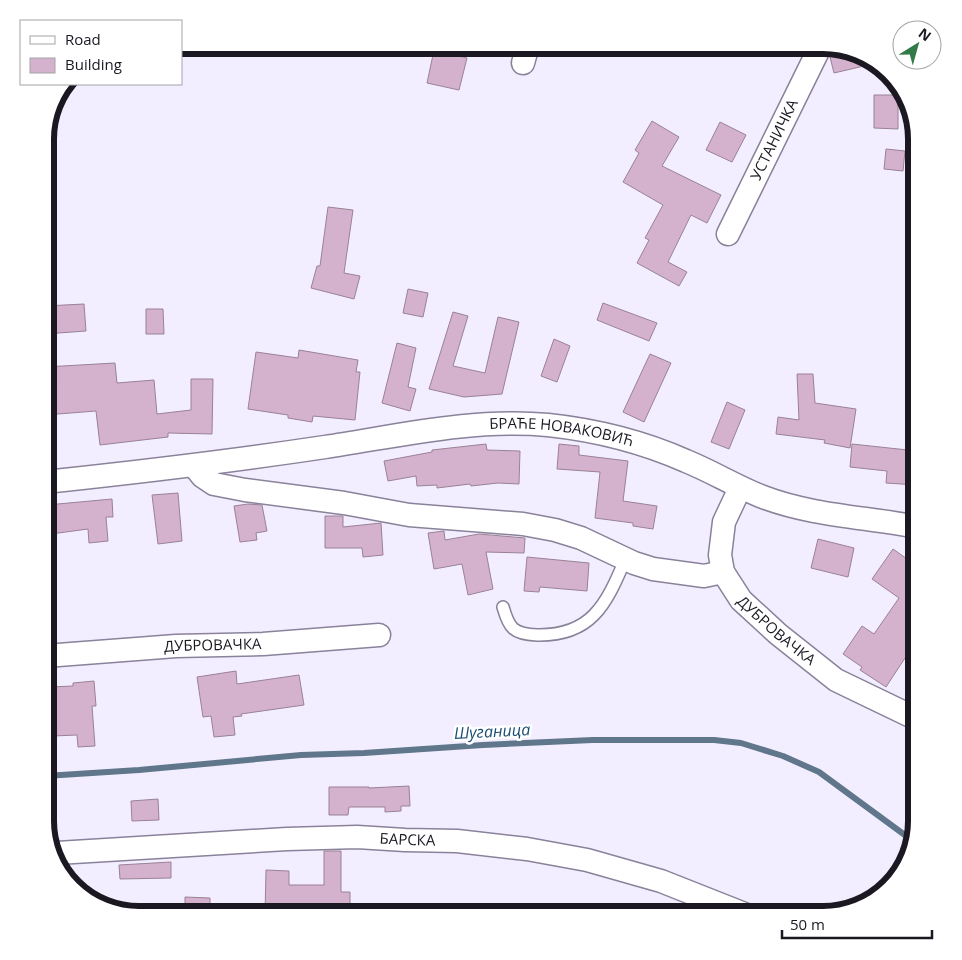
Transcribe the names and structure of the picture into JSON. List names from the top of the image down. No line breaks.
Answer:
{"streets":{"street":["УСТАНИЧКА","БРАЋЕ НОВАКОВИЋ","ДУБРОВАЧКА","БАРСКА"]},"crossings":[["БРАЋЕ НОВАКОВИЋ","ДУБРОВАЧКА"]],"water":["Шуганица"],"legend":["Road","Building"],"scale_bar":"50 m","north":"top right"}
